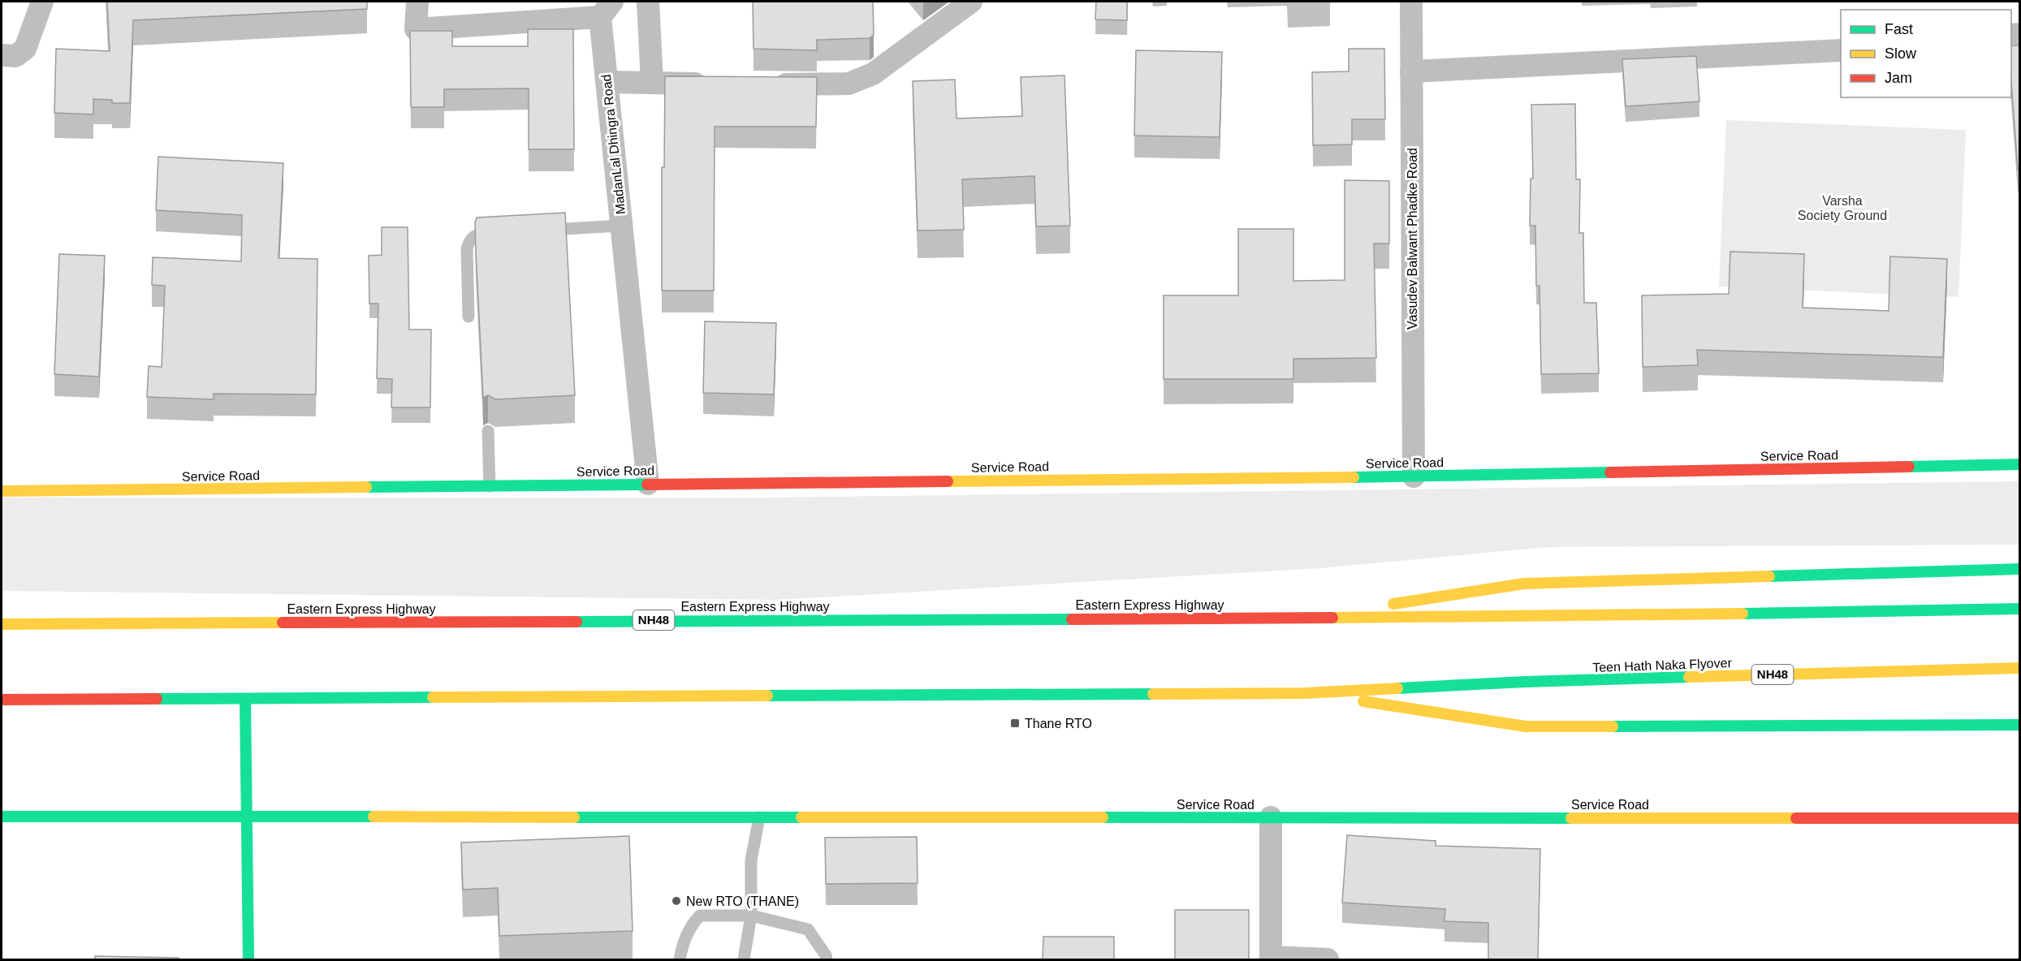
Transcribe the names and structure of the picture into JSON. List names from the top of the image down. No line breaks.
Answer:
{"streets":{"main road":["Service Road","Eastern Express Highway","NH48","Teen Hath Naka Flyover"],"street":["MadanLal Dhingra Road","Vasudev Balwant Phadke Road"]},"crossings":[["MadanLal Dhingra Road","Service Road"],["Vasudev Balwant Phadke Road","Service Road"],["Eastern Express Highway","NH48"],["NH48","Teen Hath Naka Flyover"]],"parks":["Varsha Society Ground"],"places":{"transit":["Thane RTO"],"other":["New RTO (THANE)"]},"legend":["Fast","Slow","Jam"]}
